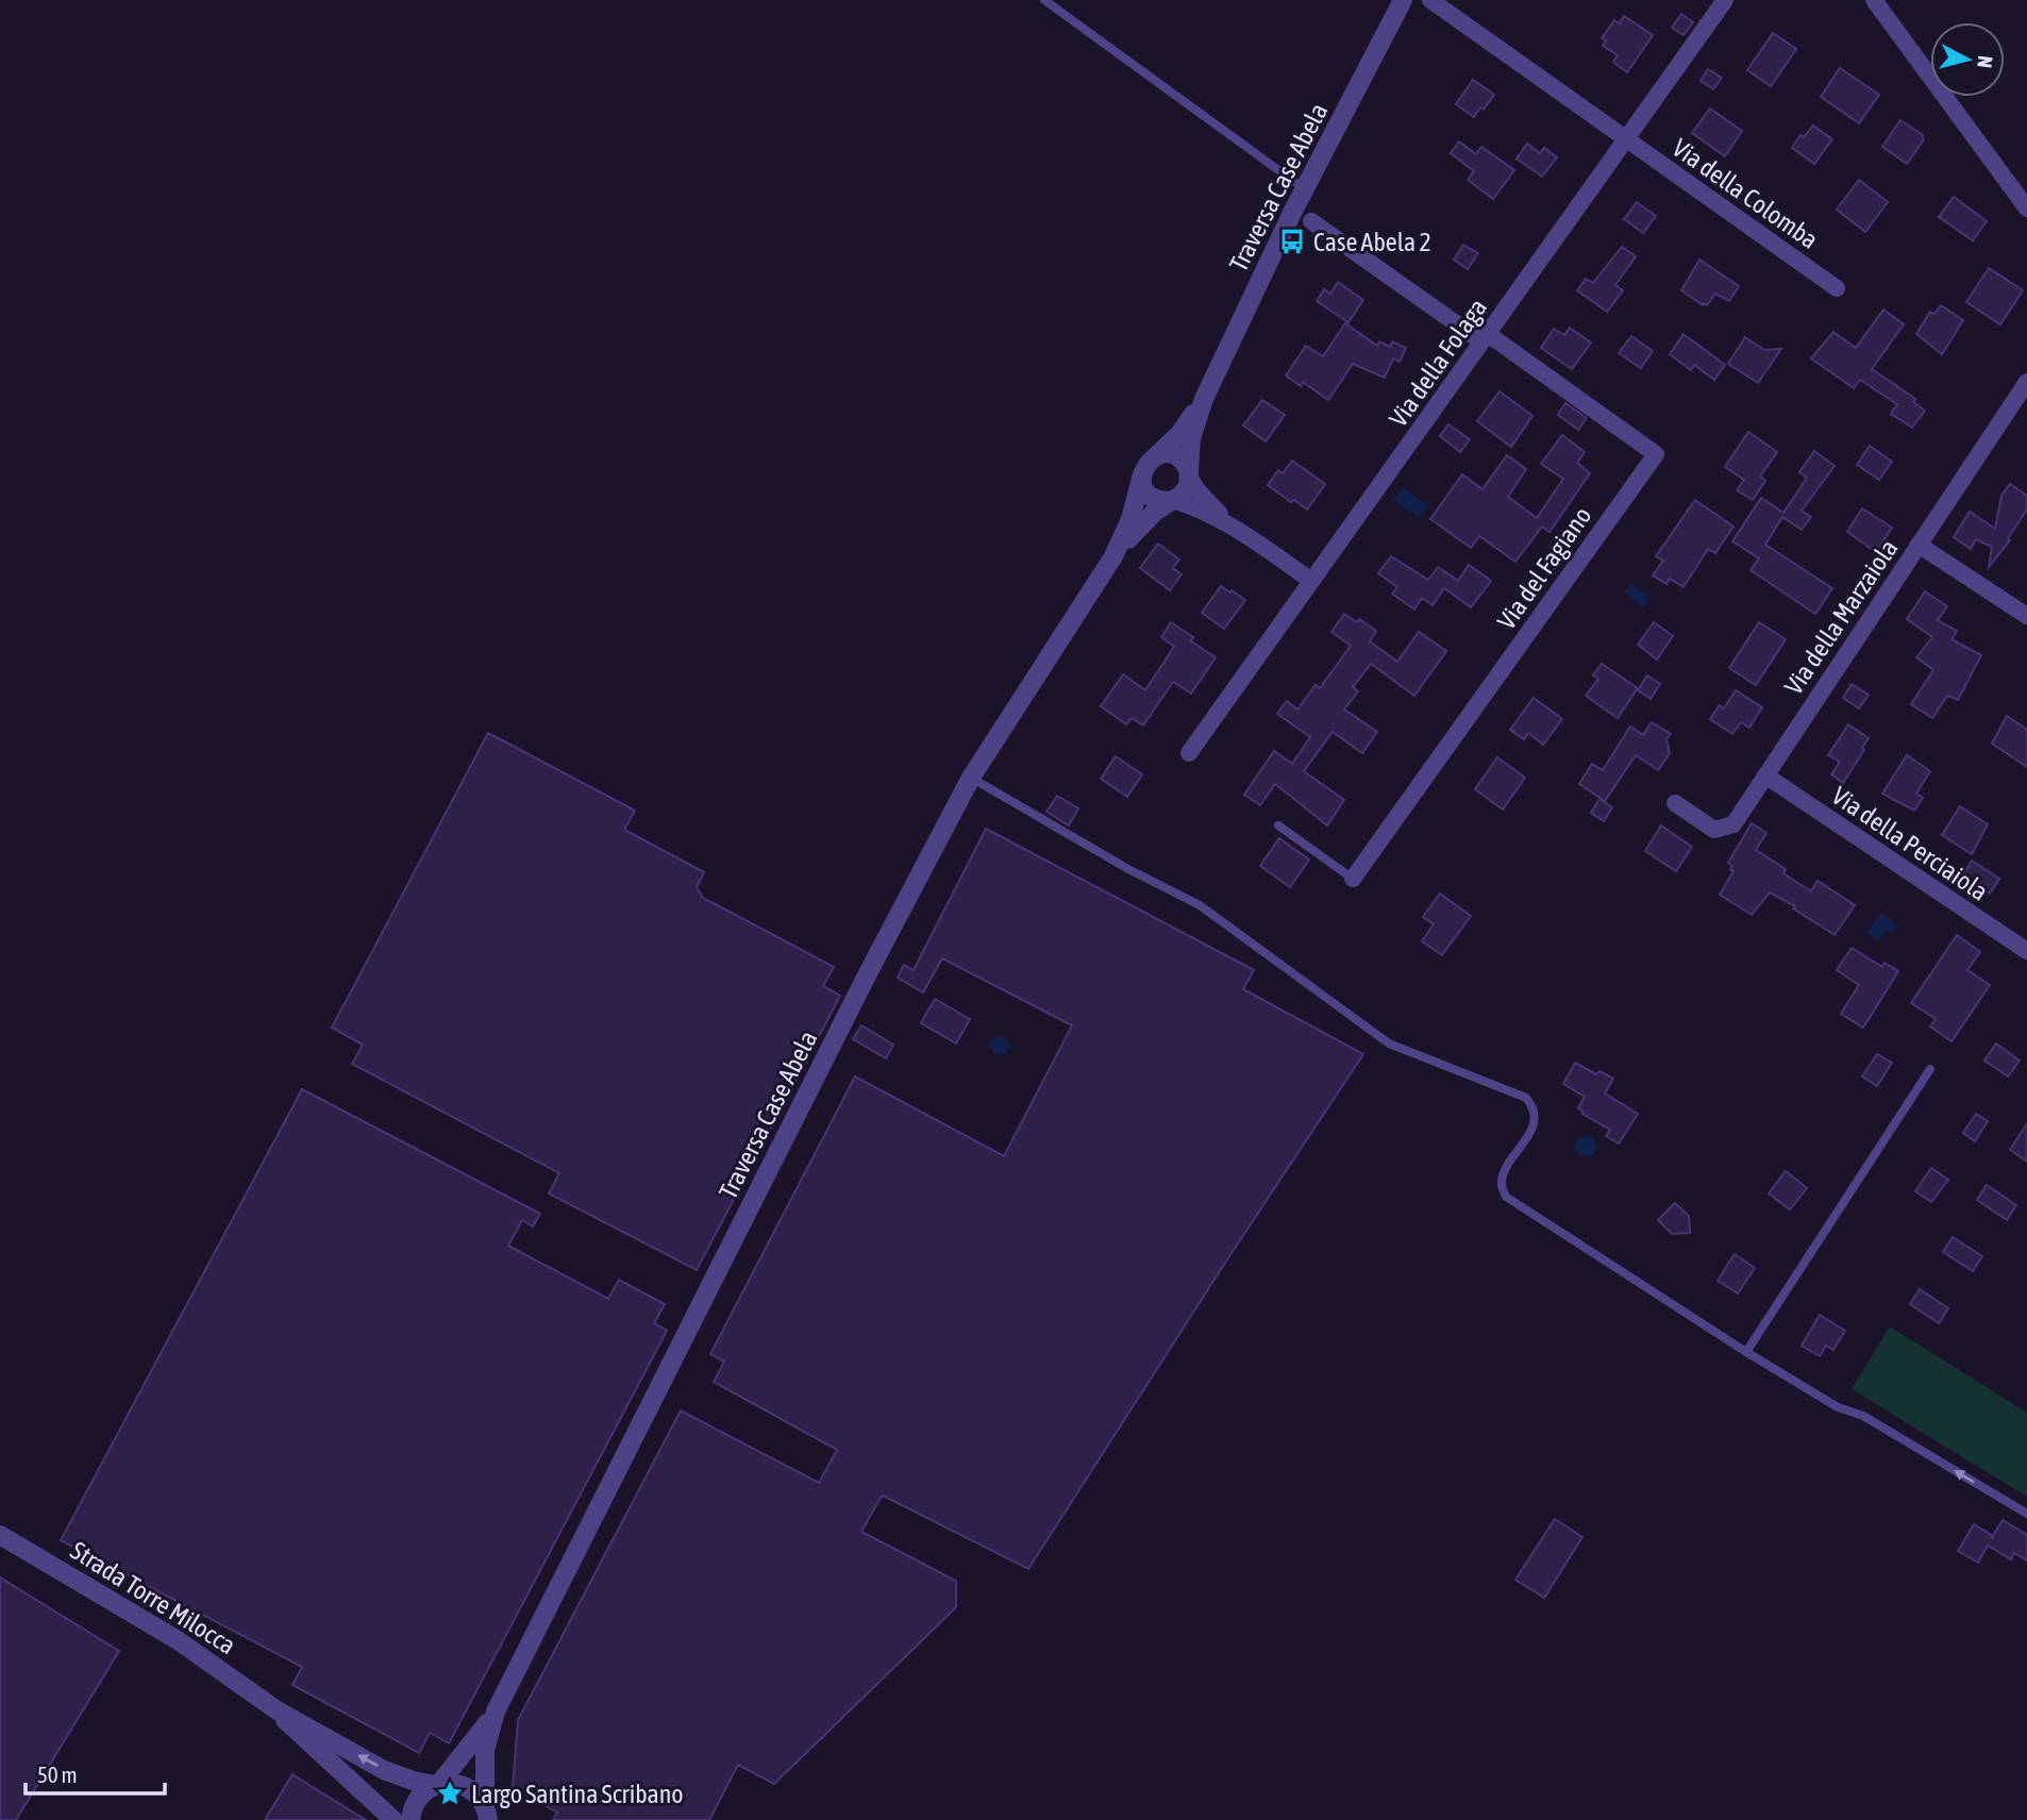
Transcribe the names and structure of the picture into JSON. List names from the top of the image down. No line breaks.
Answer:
{"streets":{"street":["Traversa Case Abela","Via della Colomba","Via della Folaga","Via del Fagiano","Via della Marzaiola","Via della Perciaiola","Strada Torre Milocca"]},"crossings":[["Via della Colomba","Via della Folaga"],["Via della Folaga","Via del Fagiano"],["Via della Marzaiola","Via della Perciaiola"]],"places":{"bus stop":["Case Abela 2"],"place":["Largo Santina Scribano"]},"scale_bar":"50 m","north":"right"}
